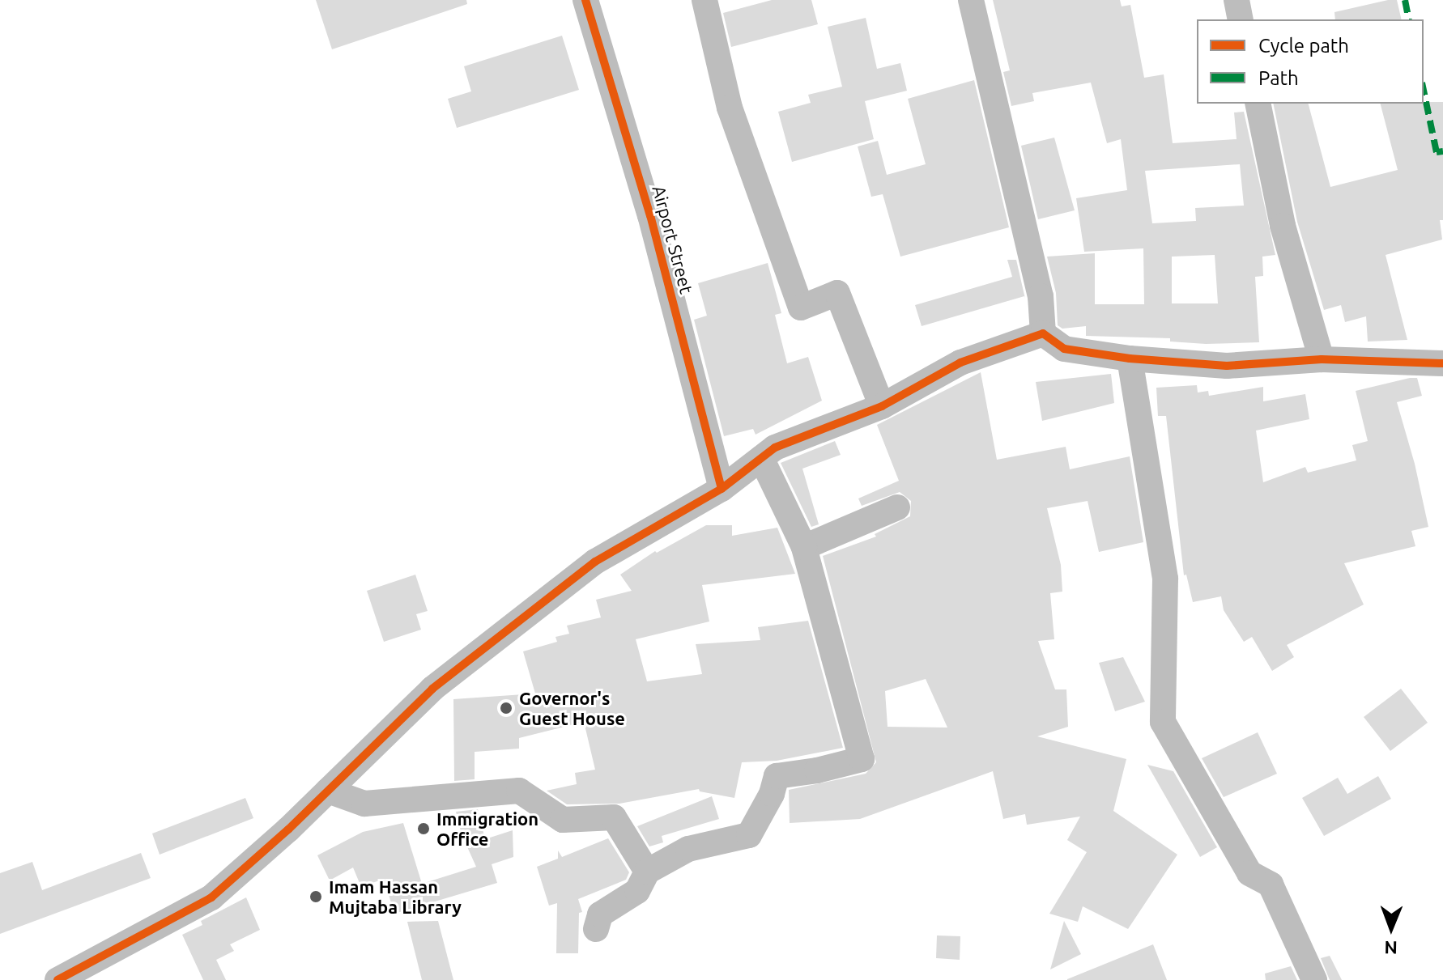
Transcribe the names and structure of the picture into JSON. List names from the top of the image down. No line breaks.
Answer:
{"streets":{"street":["Airport Street"]},"places":["Governor's Guest House","Immigration Office","Imam Hassan Mujtaba Library"],"legend":["Cycle path","Path"],"north":"bottom"}
